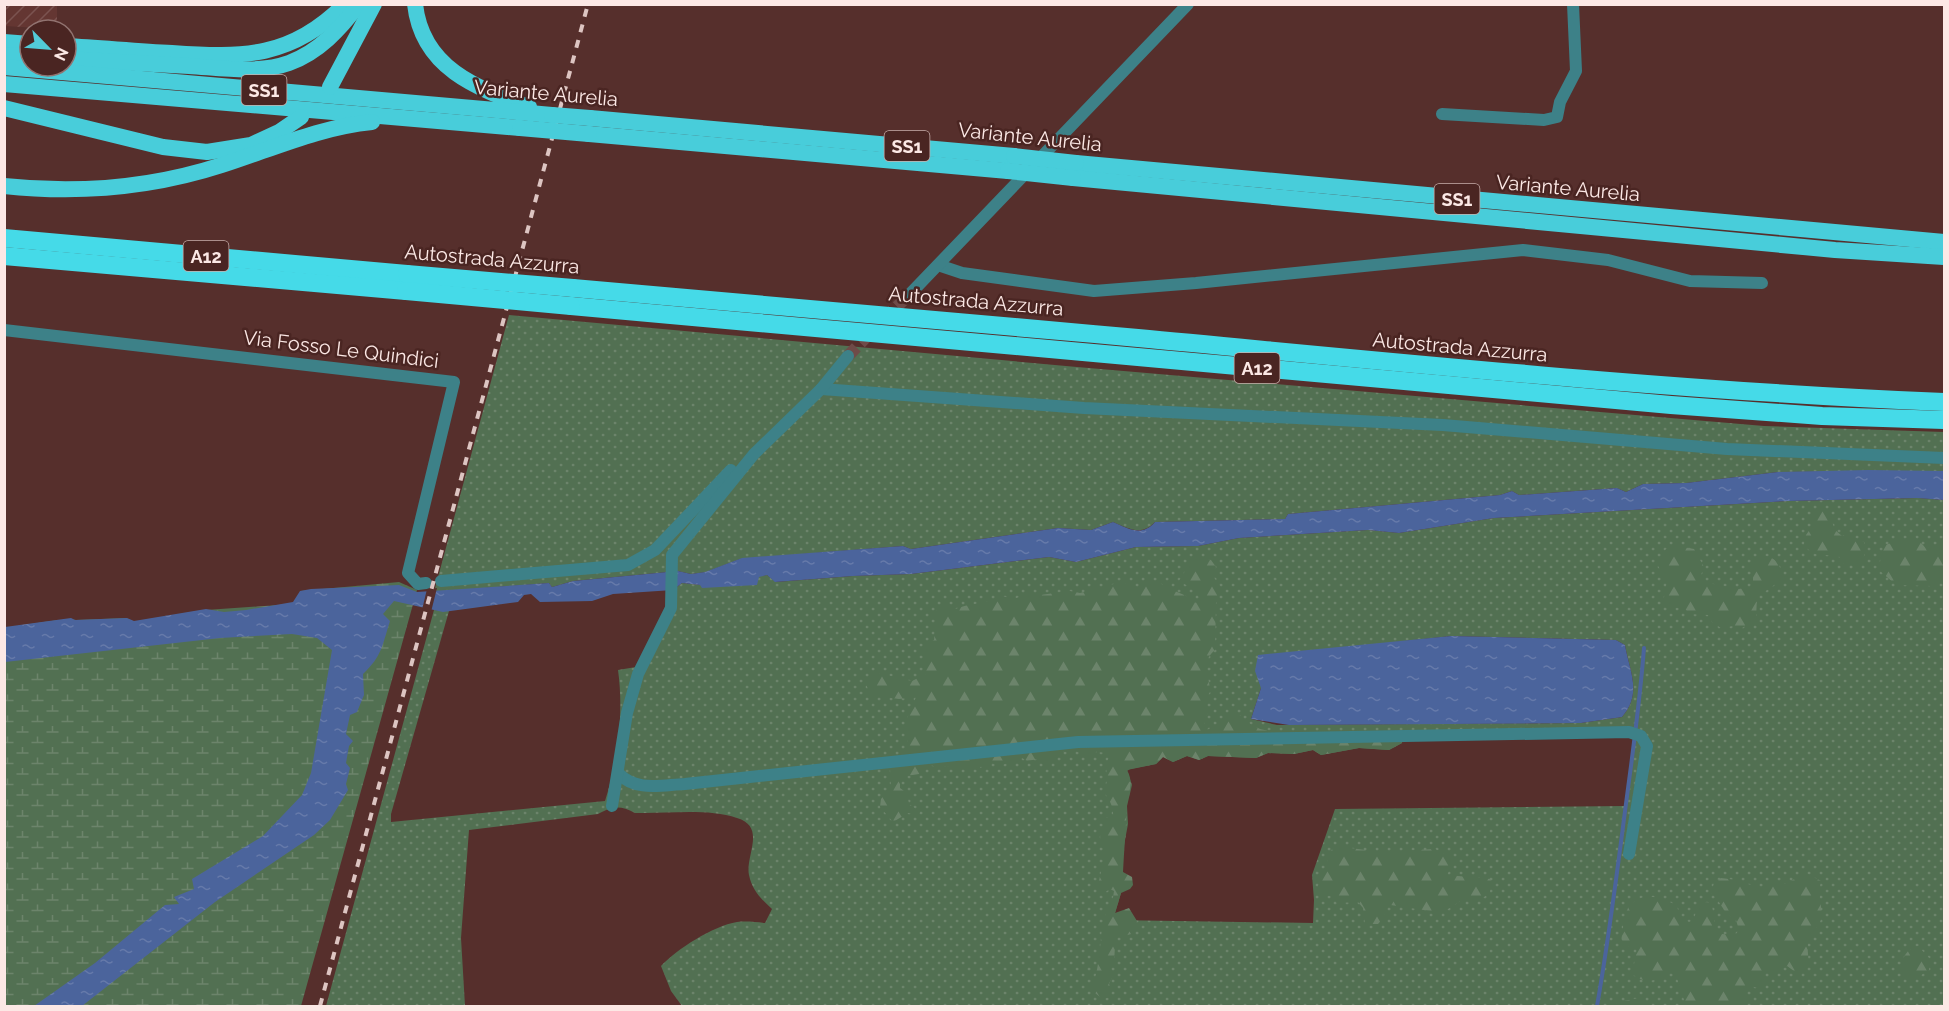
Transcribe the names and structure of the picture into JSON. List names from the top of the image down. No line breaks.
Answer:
{"streets":{"highway":["SS1","Variante Aurelia","A12","Autostrada Azzurra"],"street":["Via Fosso Le Quindici"]},"north":"bottom right"}
